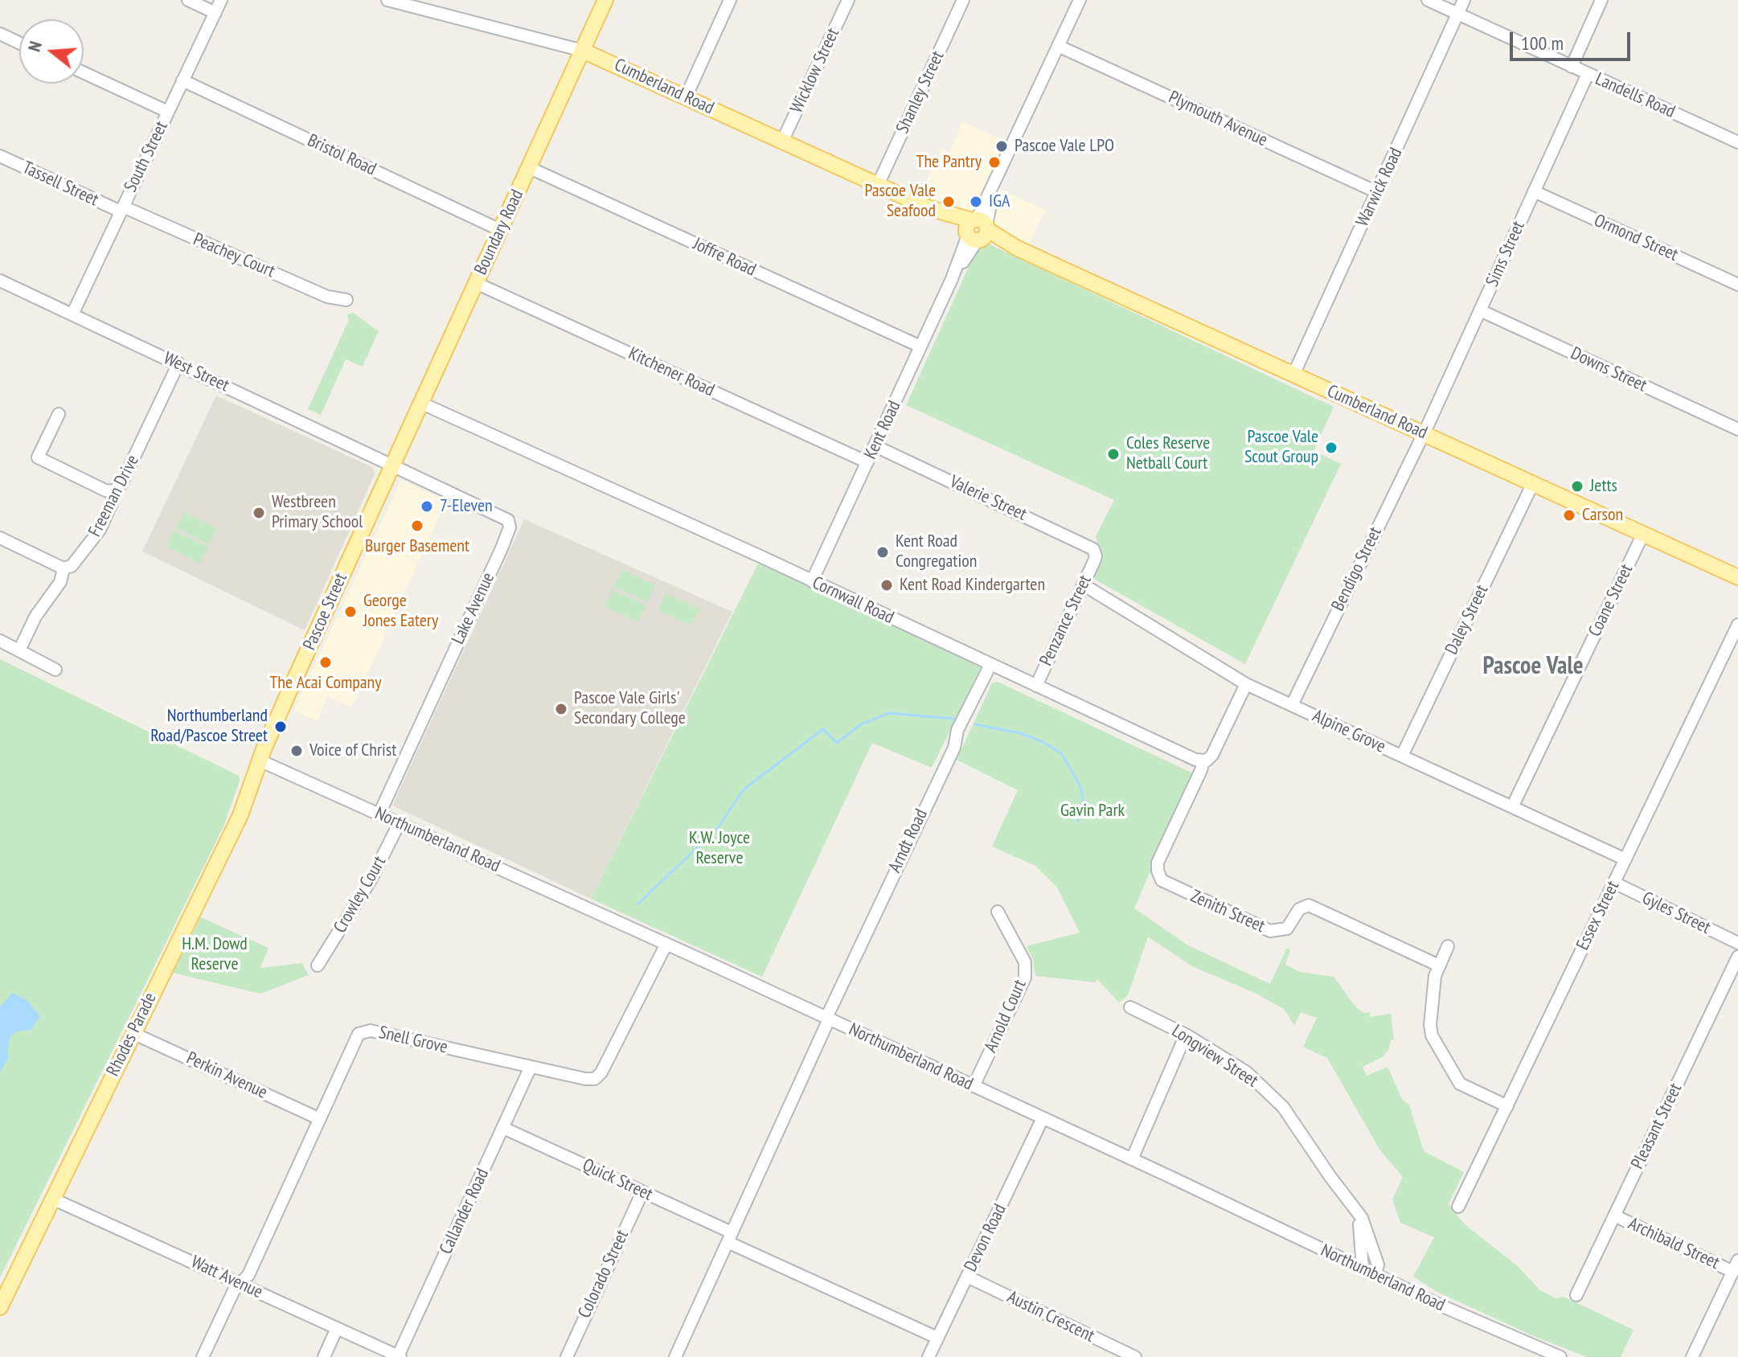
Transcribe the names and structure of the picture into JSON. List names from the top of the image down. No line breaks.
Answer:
{"streets":{"main road":["Cumberland Road","Boundary Road","Pascoe Street","Rhodes Parade"],"street":["Wicklow Street","Shanley Street","Landells Road","Plymouth Avenue","Bristol Road","South Street","Tassell Street","Warwick Road","Ormond Street","Sims Street","Peachey Court","Joffre Road","Downs Street","West Street","Kitchener Road","Kent Road","Freeman Drive","Valerie Street","Bendigo Street","Cornwall Road","Coane Street","Lake Avenue","Daley Street","Penzance Street","Alpine Grove","Northumberland Road","Arndt Road","Crowley Court","Zenith Street","Gyles Street","Essex Street","Arnold Court","Snell Grove","Longview Street","Perkin Avenue","Pleasant Street","Quick Street","Callander Road","Devon Road","Archibald Street","Colorado Street","Watt Avenue","Austin Crescent"]},"crossings":[["Wicklow Street","Cumberland Road"],["Cumberland Road","Shanley Street"],["Cumberland Road","Warwick Road"],["Cumberland Road","Boundary Road"],["Cumberland Road","Sims Street"],["Cumberland Road","Kent Road"],["Cumberland Road","Bendigo Street"],["Cumberland Road","Coane Street"],["Cumberland Road","Daley Street"],["Landells Road","Warwick Road"],["Landells Road","Sims Street"],["Plymouth Avenue","Warwick Road"],["Plymouth Avenue","Kent Road"],["Bristol Road","South Street"],["Bristol Road","Boundary Road"],["South Street","Tassell Street"],["South Street","Peachey Court"],["South Street","West Street"],["Tassell Street","Peachey Court"],["Boundary Road","Joffre Road"],["Boundary Road","West Street"],["Boundary Road","Kitchener Road"],["Boundary Road","Cornwall Road"],["Boundary Road","Lake Avenue"],["Boundary Road","Pascoe Street"],["Ormond Street","Sims Street"],["Sims Street","Downs Street"],["Sims Street","Bendigo Street"],["Joffre Road","Kent Road"],["West Street","Freeman Drive"],["West Street","Lake Avenue"],["West Street","Pascoe Street"],["Kitchener Road","Kent Road"],["Kent Road","Valerie Street"],["Kent Road","Cornwall Road"],["Valerie Street","Penzance Street"],["Bendigo Street","Alpine Grove"],["Cornwall Road","Penzance Street"],["Cornwall Road","Arndt Road"],["Cornwall Road","Zenith Street"],["Coane Street","Alpine Grove"],["Lake Avenue","Pascoe Street"],["Lake Avenue","Northumberland Road"],["Pascoe Street","Northumberland Road"],["Pascoe Street","Rhodes Parade"],["Daley Street","Alpine Grove"],["Penzance Street","Alpine Grove"],["Alpine Grove","Essex Street"],["Northumberland Road","Arndt Road"],["Northumberland Road","Crowley Court"],["Northumberland Road","Arnold Court"],["Northumberland Road","Rhodes Parade"],["Northumberland Road","Snell Grove"],["Northumberland Road","Longview Street"],["Northumberland Road","Devon Road"],["Arndt Road","Quick Street"],["Gyles Street","Essex Street"],["Rhodes Parade","Perkin Avenue"],["Rhodes Parade","Watt Avenue"],["Snell Grove","Perkin Avenue"],["Snell Grove","Callander Road"],["Snell Grove","Watt Avenue"],["Pleasant Street","Archibald Street"],["Quick Street","Callander Road"],["Quick Street","Devon Road"],["Quick Street","Colorado Street"],["Callander Road","Watt Avenue"],["Devon Road","Austin Crescent"]],"districts":["Pascoe Vale"],"parks":["Gavin Park","K.W. Joyce Reserve","H.M. Dowd Reserve"],"places":["Pascoe Vale LPO","The Pantry","Pascoe Vale Seafood","IGA","Pascoe Vale Scout Group","Coles Reserve Netball Court","Jetts","7-Eleven","Westbreen Primary School","Carson","Burger Basement","Kent Road Congregation","Kent Road Kindergarten","George Jones Eatery","The Acai Company","Pascoe Vale Girls' Secondary College","Northumberland Road/Pascoe Street","Voice of Christ"],"scale_bar":"100 m","north":"left"}
